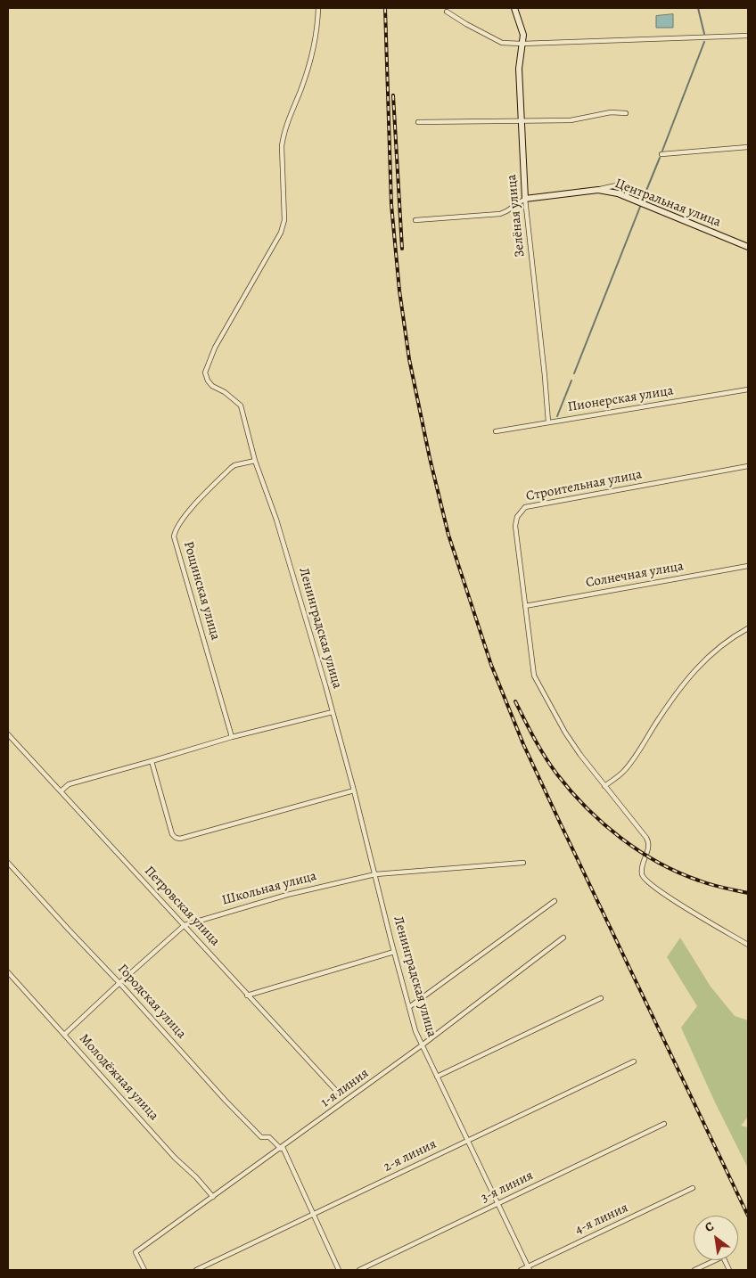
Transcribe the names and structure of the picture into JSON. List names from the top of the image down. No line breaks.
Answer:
{"streets":{"street":["Центральная улица","Зелёная улица","Пионерская улица","Строительная улица","Солнечная улица","Рощинская улица","Ленинградская улица","Школьная улица","Петровская улица","Городская улица","Молодёжная улица","1-я линия","2-я линия","3-я линия","4-я линия"]},"crossings":[["Центральная улица","Зелёная улица"],["Зелёная улица","Пионерская улица"],["Строительная улица","Солнечная улица"],["Рощинская улица","Ленинградская улица"],["Ленинградская улица","Школьная улица"],["Ленинградская улица","1-я линия"],["Ленинградская улица","2-я линия"],["Ленинградская улица","3-я линия"],["Ленинградская улица","4-я линия"],["Школьная улица","Петровская улица"],["Школьная улица","Городская улица"],["Школьная улица","Молодёжная улица"],["Городская улица","1-я линия"],["Молодёжная улица","1-я линия"]],"north":"top left"}
